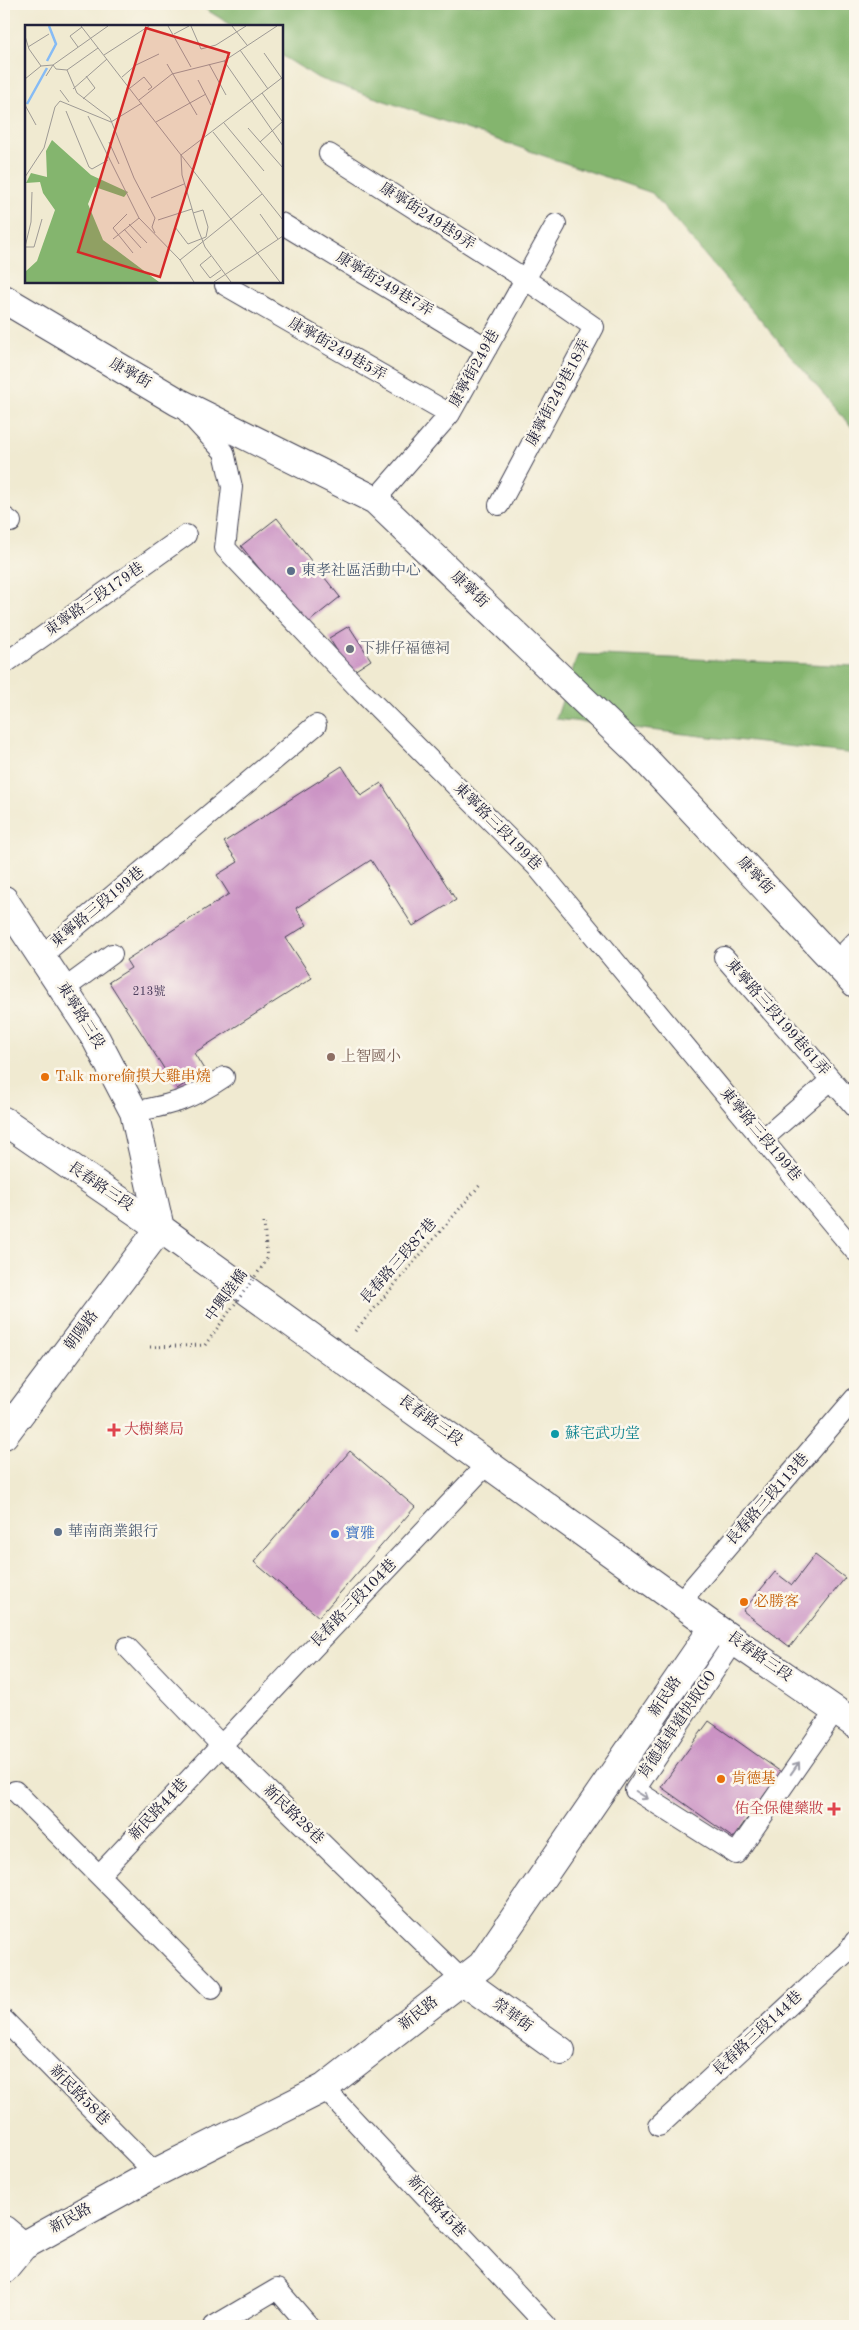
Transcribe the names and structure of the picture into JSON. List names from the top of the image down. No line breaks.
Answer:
{"streets":{"street":["康寧街","東寧路三段","長春路三段","朝陽路","新民路","榮華街"],"lane":["康寧街249巷9弄","康寧街249巷7弄","康寧街249巷5弄","康寧街249巷","康寧街249巷18弄","東寧路三段179巷","東寧路三段199巷","東寧路三段199巷61弄","長春路三段113巷","長春路三段104巷","肯德基車道快取GO","新民路44巷","新民路28巷","長春路三段144巷","新民路58巷","新民路45巷"],"path":["長春路三段87巷","中興陸橋"]},"crossings":[["康寧街249巷9弄","康寧街249巷"],["康寧街249巷9弄","康寧街249巷18弄"],["康寧街249巷7弄","康寧街249巷"],["康寧街249巷5弄","康寧街249巷"],["康寧街249巷","康寧街"],["康寧街249巷","康寧街249巷18弄"],["康寧街","東寧路三段199巷"],["東寧路三段199巷","東寧路三段"],["東寧路三段199巷","東寧路三段199巷61弄"],["東寧路三段","長春路三段"],["東寧路三段","朝陽路"],["長春路三段","長春路三段87巷"],["長春路三段","朝陽路"],["長春路三段","長春路三段113巷"],["長春路三段","長春路三段104巷"],["長春路三段","新民路"],["長春路三段","肯德基車道快取GO"],["長春路三段104巷","新民路44巷"],["長春路三段104巷","新民路28巷"],["新民路","肯德基車道快取GO"],["新民路","新民路28巷"],["新民路","榮華街"],["新民路","新民路58巷"],["新民路","新民路45巷"],["新民路44巷","新民路28巷"],["新民路28巷","榮華街"]],"places":{"other":["東孝社區活動中心","下排仔福德祠","上智國小","Talk more偷摸大雞串燒","蘇宅武功堂","華南商業銀行","寶雅","必勝客","肯德基"],"health":["大樹藥局","佑全保健藥妝"]},"house_numbers":["213號"]}
